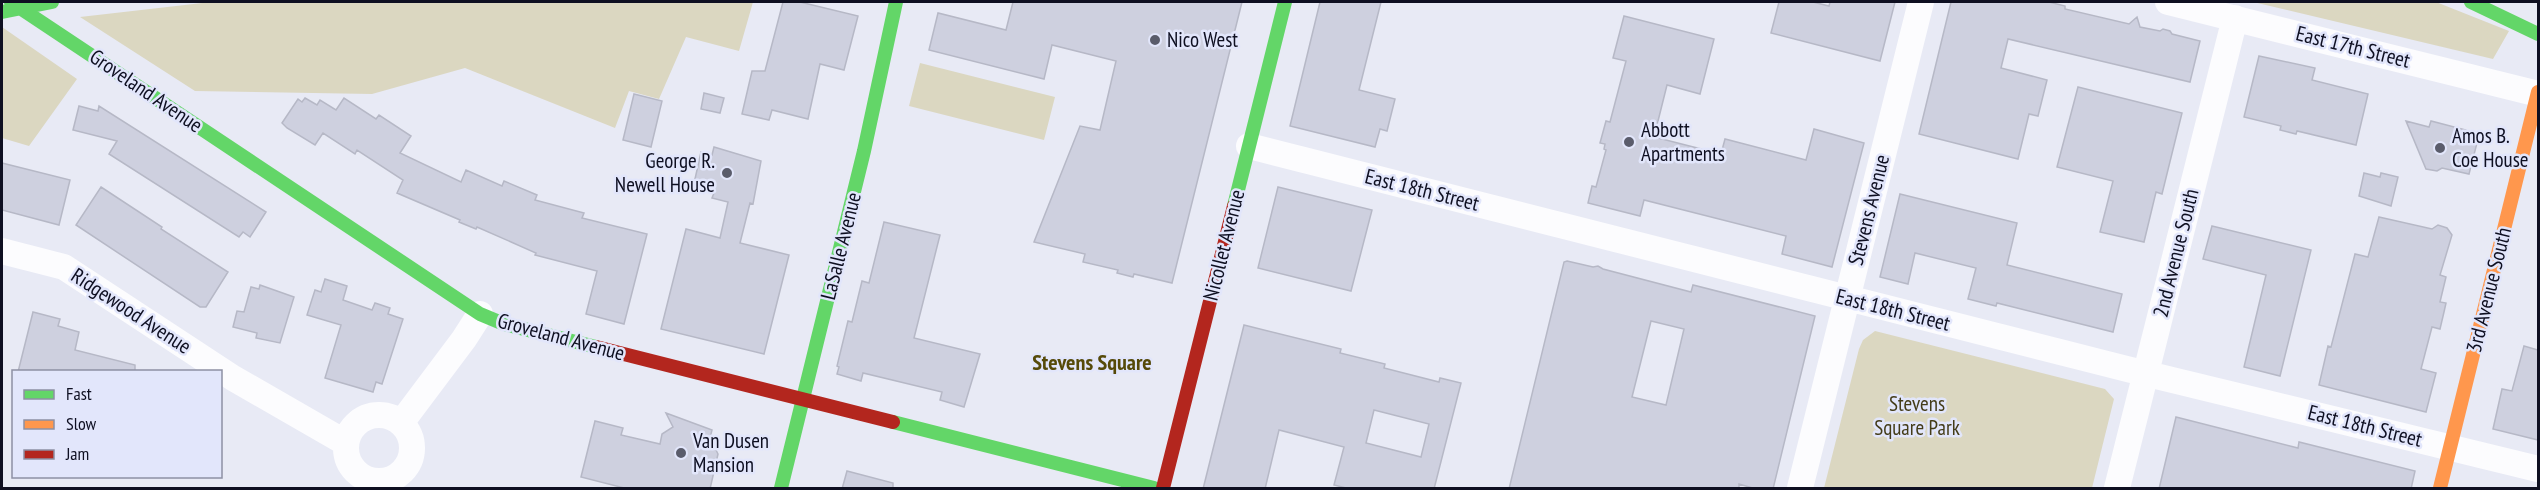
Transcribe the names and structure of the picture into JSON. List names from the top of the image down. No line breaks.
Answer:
{"streets":{"main road":["Groveland Avenue","Nicollet Avenue","LaSalle Avenue","3rd Avenue South"],"street":["East 17th Street","East 18th Street","Stevens Avenue","2nd Avenue South","Ridgewood Avenue"]},"crossings":[["East 17th Street","2nd Avenue South"],["East 17th Street","3rd Avenue South"],["Groveland Avenue","LaSalle Avenue"],["East 18th Street","Stevens Avenue"],["East 18th Street","Nicollet Avenue"],["East 18th Street","2nd Avenue South"],["East 18th Street","3rd Avenue South"]],"districts":["Stevens Square"],"parks":["Stevens Square Park"],"places":["Nico West","Abbott Apartments","Amos B. Coe House","George R. Newell House","Van Dusen Mansion"],"legend":["Fast","Slow","Jam"]}
